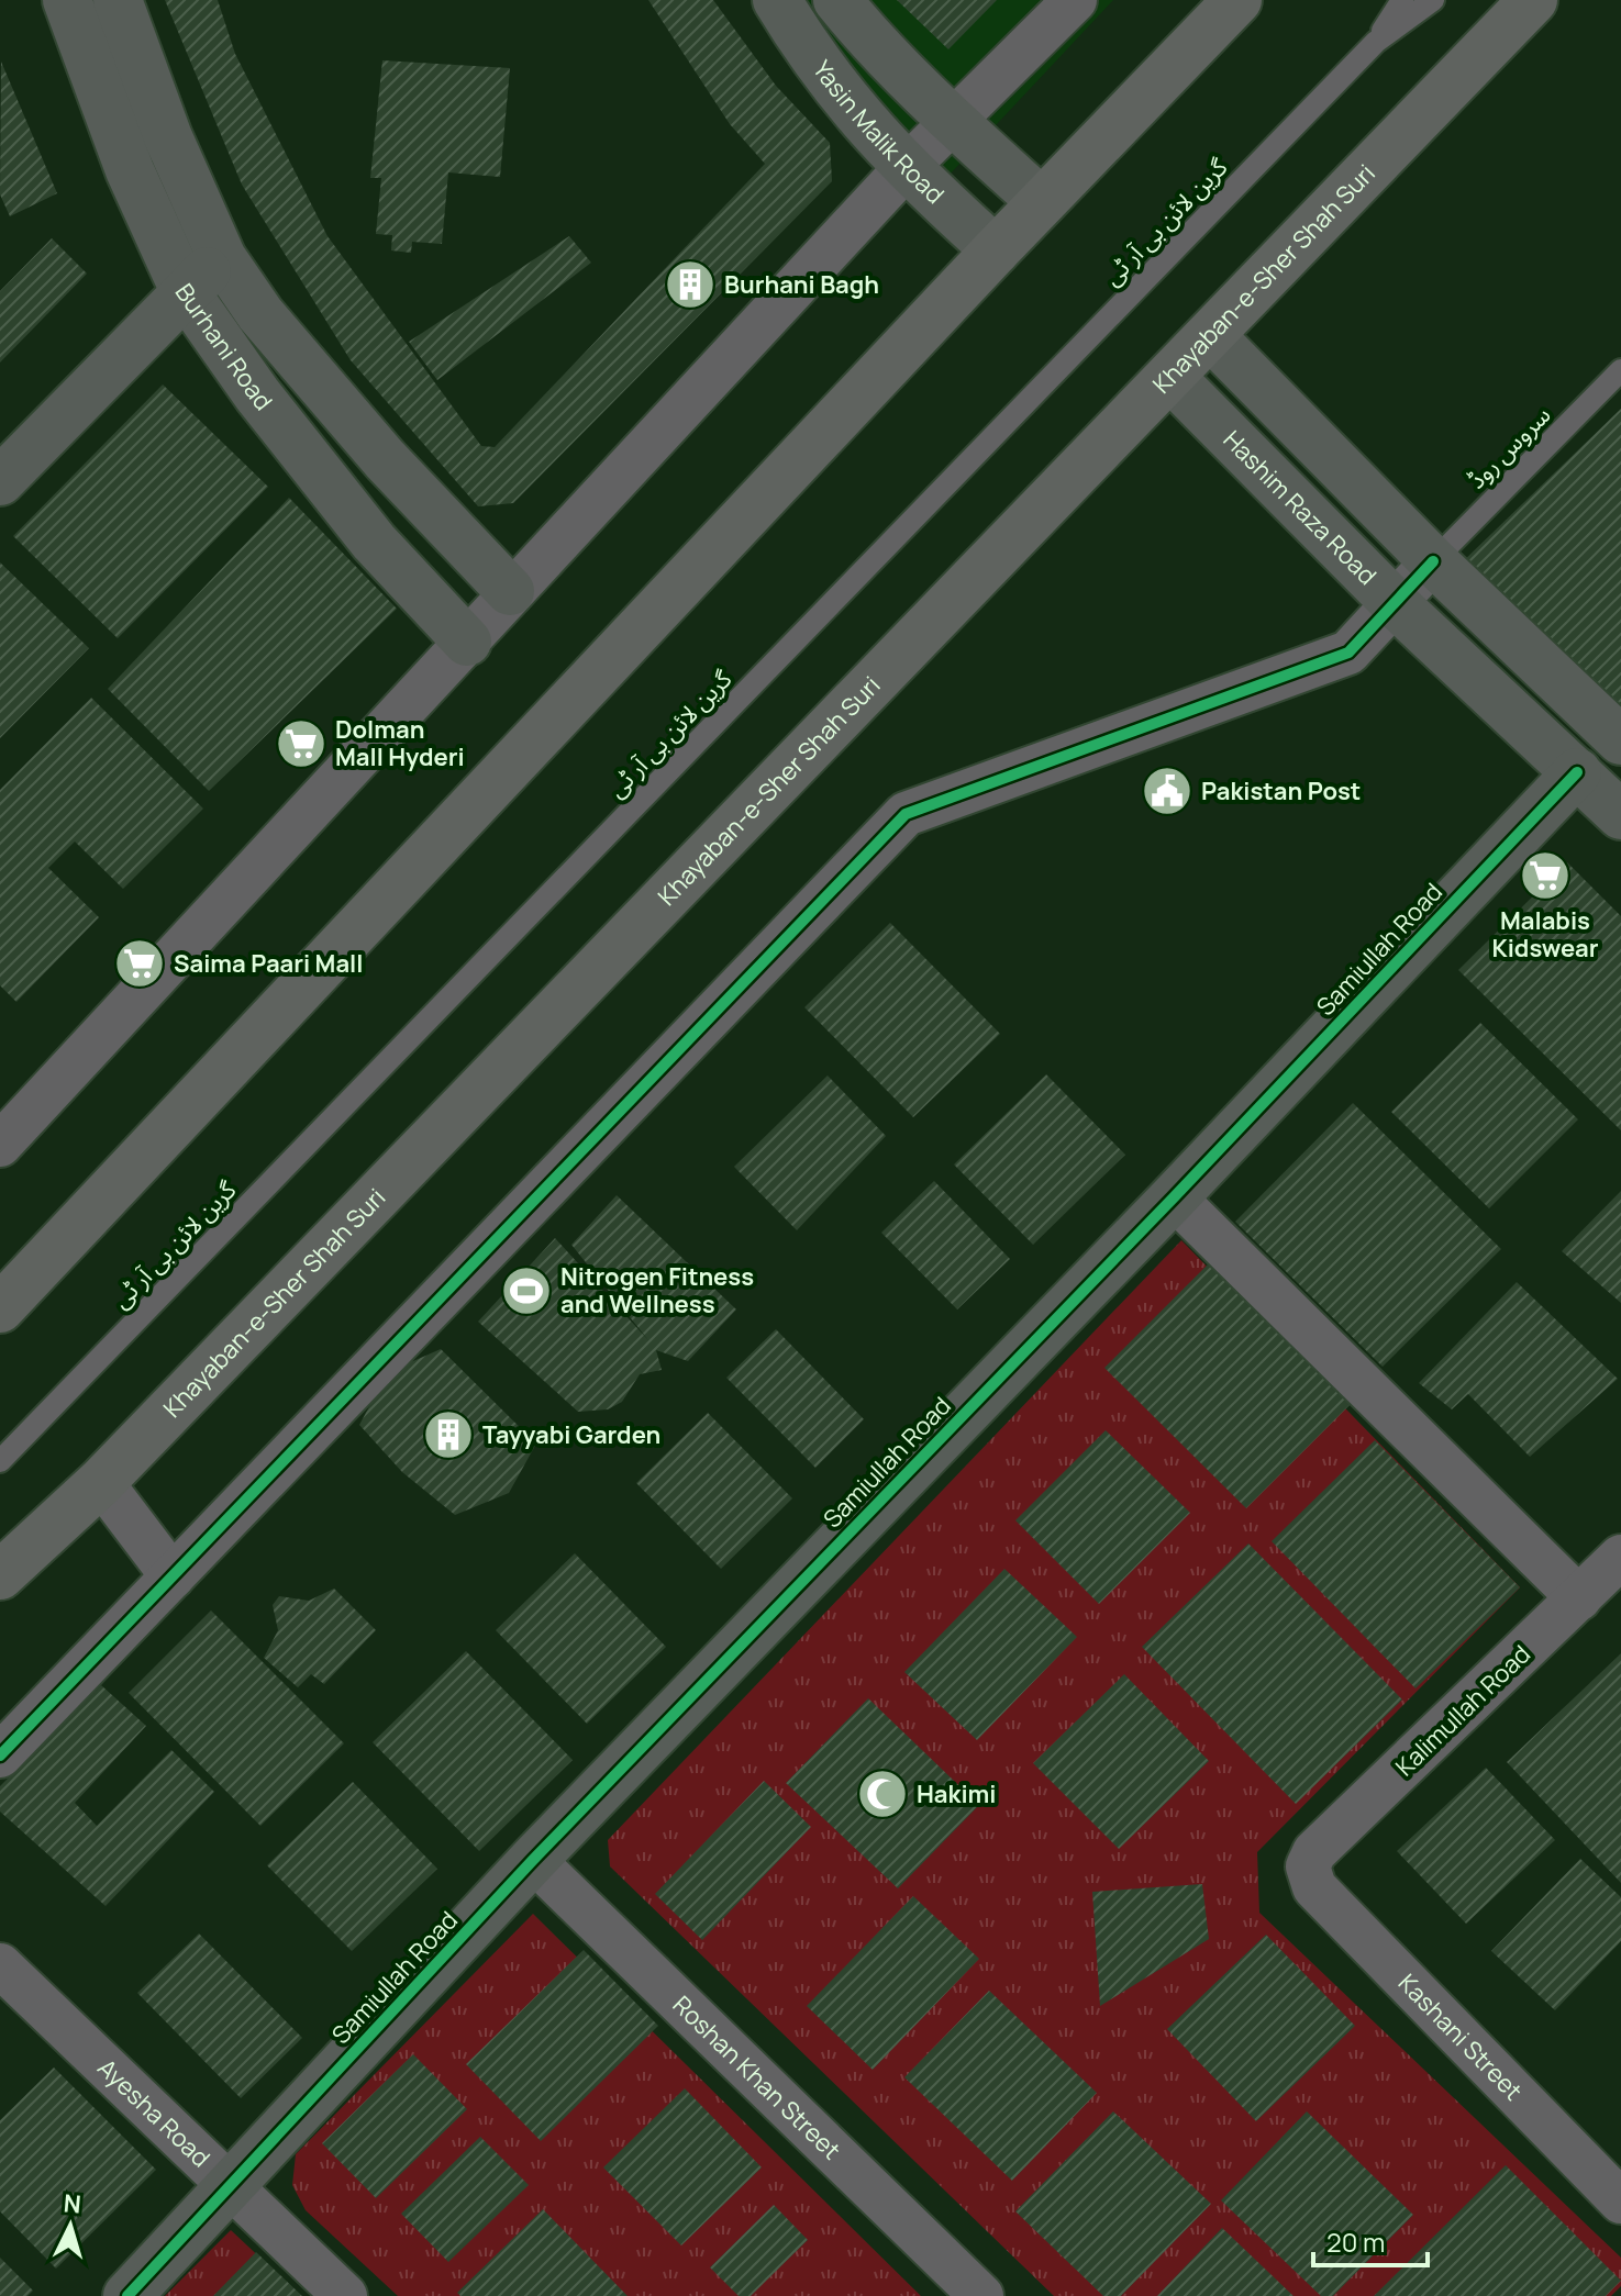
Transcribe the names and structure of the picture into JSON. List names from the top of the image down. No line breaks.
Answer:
{"streets":{"main road":["Khayaban-e-Sher Shah Suri"],"street":["Yasin Malik Road","Burhani Road","Hashim Raza Road","Samiullah Road","Kalimullah Road","Kashani Street","Roshan Khan Street","Ayesha Road"],"lane":["گرین لائن بی آر ٹی","سروس روڈ"]},"crossings":[["Khayaban-e-Sher Shah Suri","Hashim Raza Road"],["Hashim Raza Road","Samiullah Road"],["Samiullah Road","Roshan Khan Street"],["Samiullah Road","Ayesha Road"],["Kalimullah Road","Kashani Street"]],"places":{"building":["Burhani Bagh","Tayyabi Garden"],"supermarket":["Dolman Mall Hyderi","Malabis Kidswear","Saima Paari Mall"],"public building":["Pakistan Post"],"sports":["Nitrogen Fitness and Wellness"],"mosque":["Hakimi"]},"scale_bar":"20 m","north":"top"}
